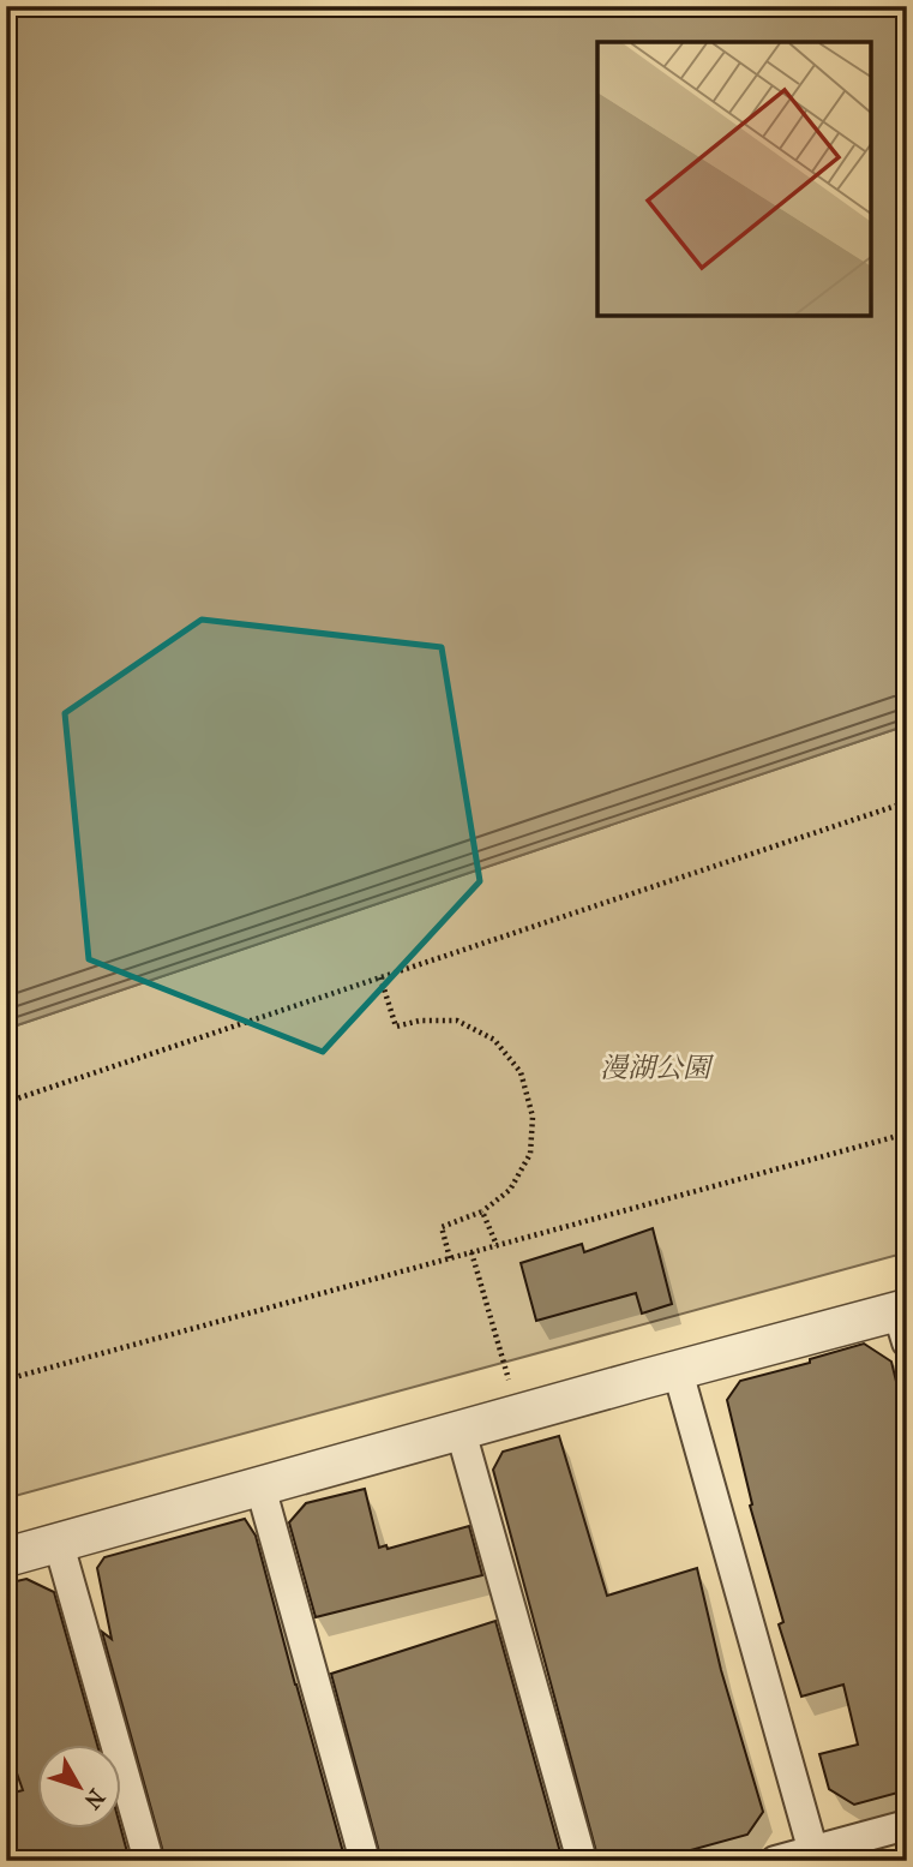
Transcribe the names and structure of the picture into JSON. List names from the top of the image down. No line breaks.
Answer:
{"parks":["漫湖公園"],"north":"bottom right"}
